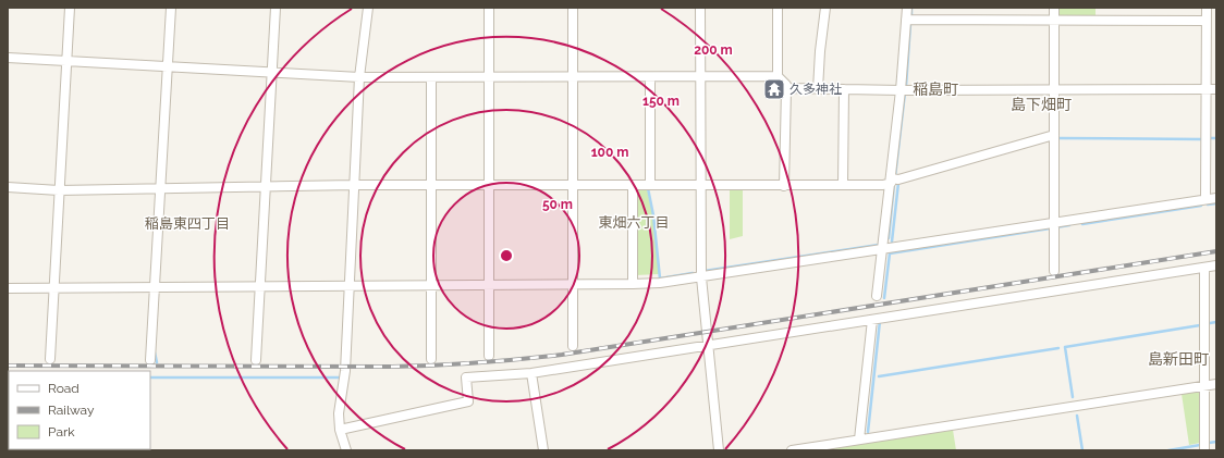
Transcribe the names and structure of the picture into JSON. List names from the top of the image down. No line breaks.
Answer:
{"districts":["稲島町","島下畑町","東畑六丁目","稲島東四丁目","島新田町"],"places":{"temple":["久多神社"]},"legend":["Road","Railway","Park"],"rings":["200 m","150 m","100 m","50 m"]}
